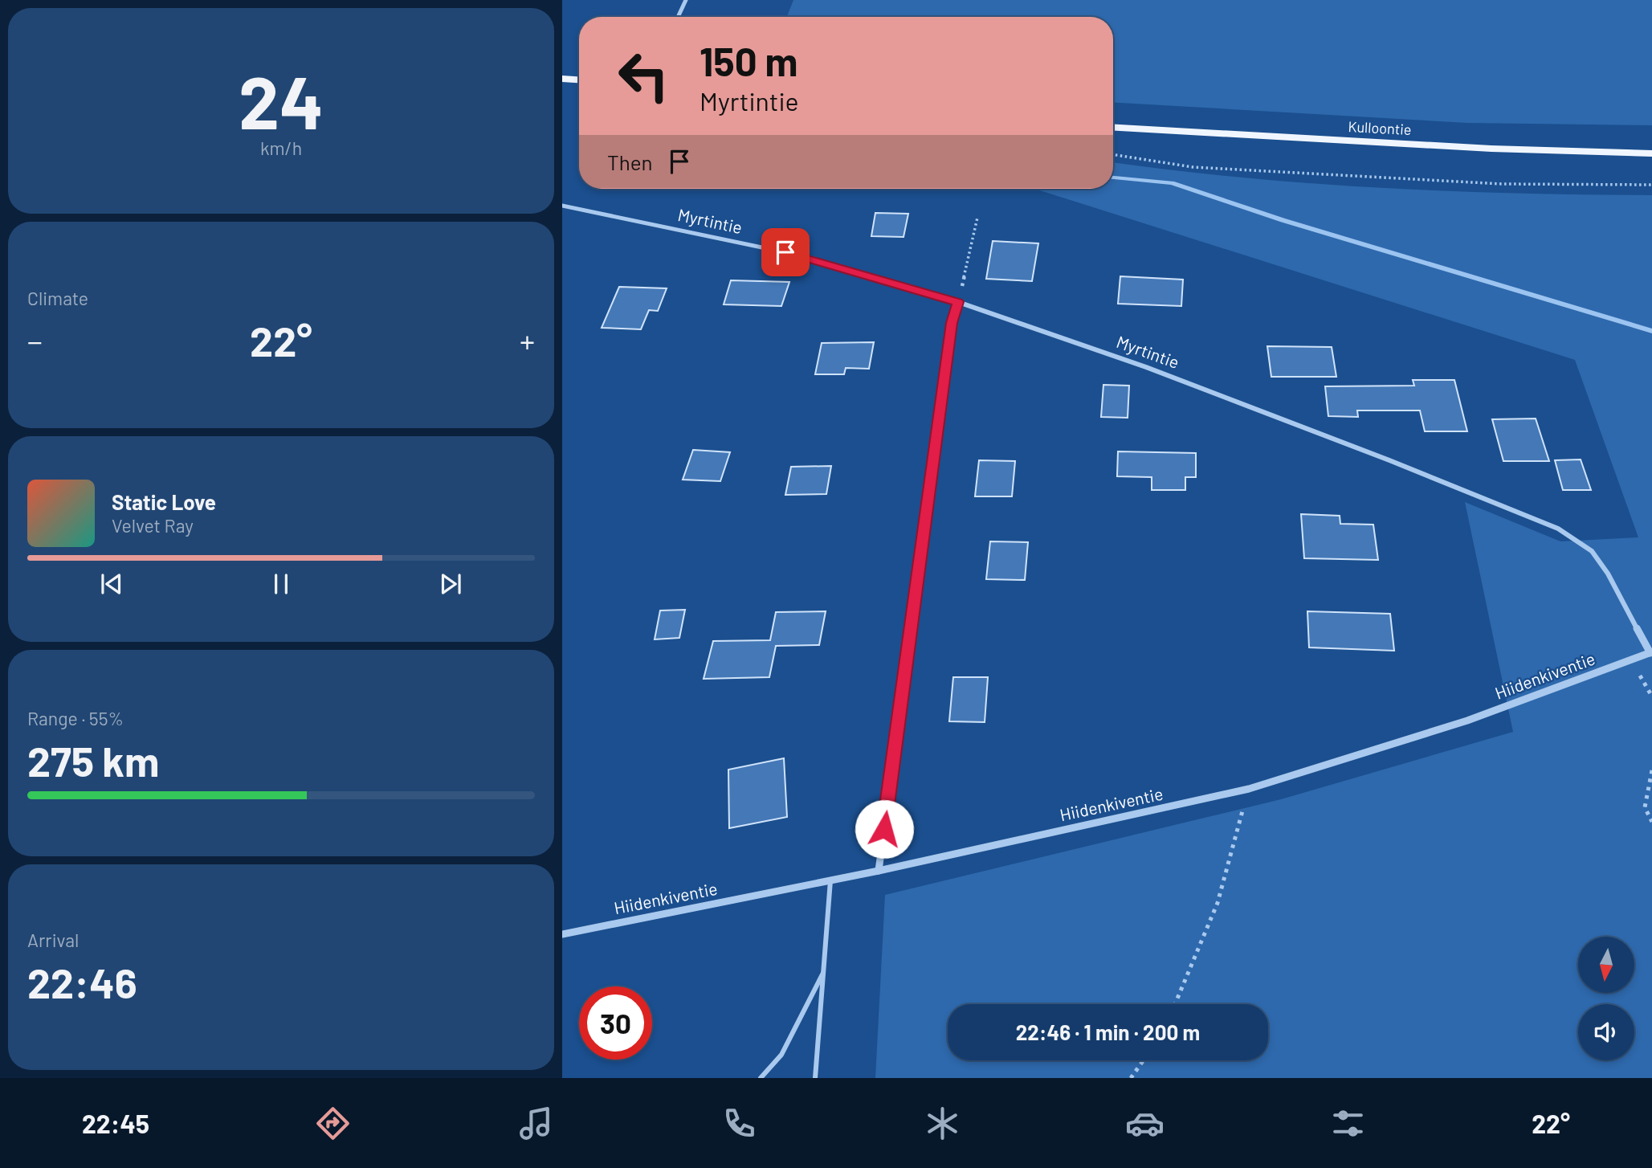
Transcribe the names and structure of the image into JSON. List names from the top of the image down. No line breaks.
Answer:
{"streets":{"main road":["Kulloontie"],"street":["Myrtintie","Hiidenkiventie"]},"crossings":[["Myrtintie","Hiidenkiventie"]],"north":"bottom","page":{"tile":[["24","km/h"],"Climate",["Range · 55%","275 km"],["Arrival","22:46"]],"turn":["150 m","Myrtintie"],"then":"Then","heat":["−","22°","+"],"song":["Static Love","Velvet Ray"],"limit":"30","trip":"22:46 · 1 min · 200 m","tabs":["22:45","22°"]}}
